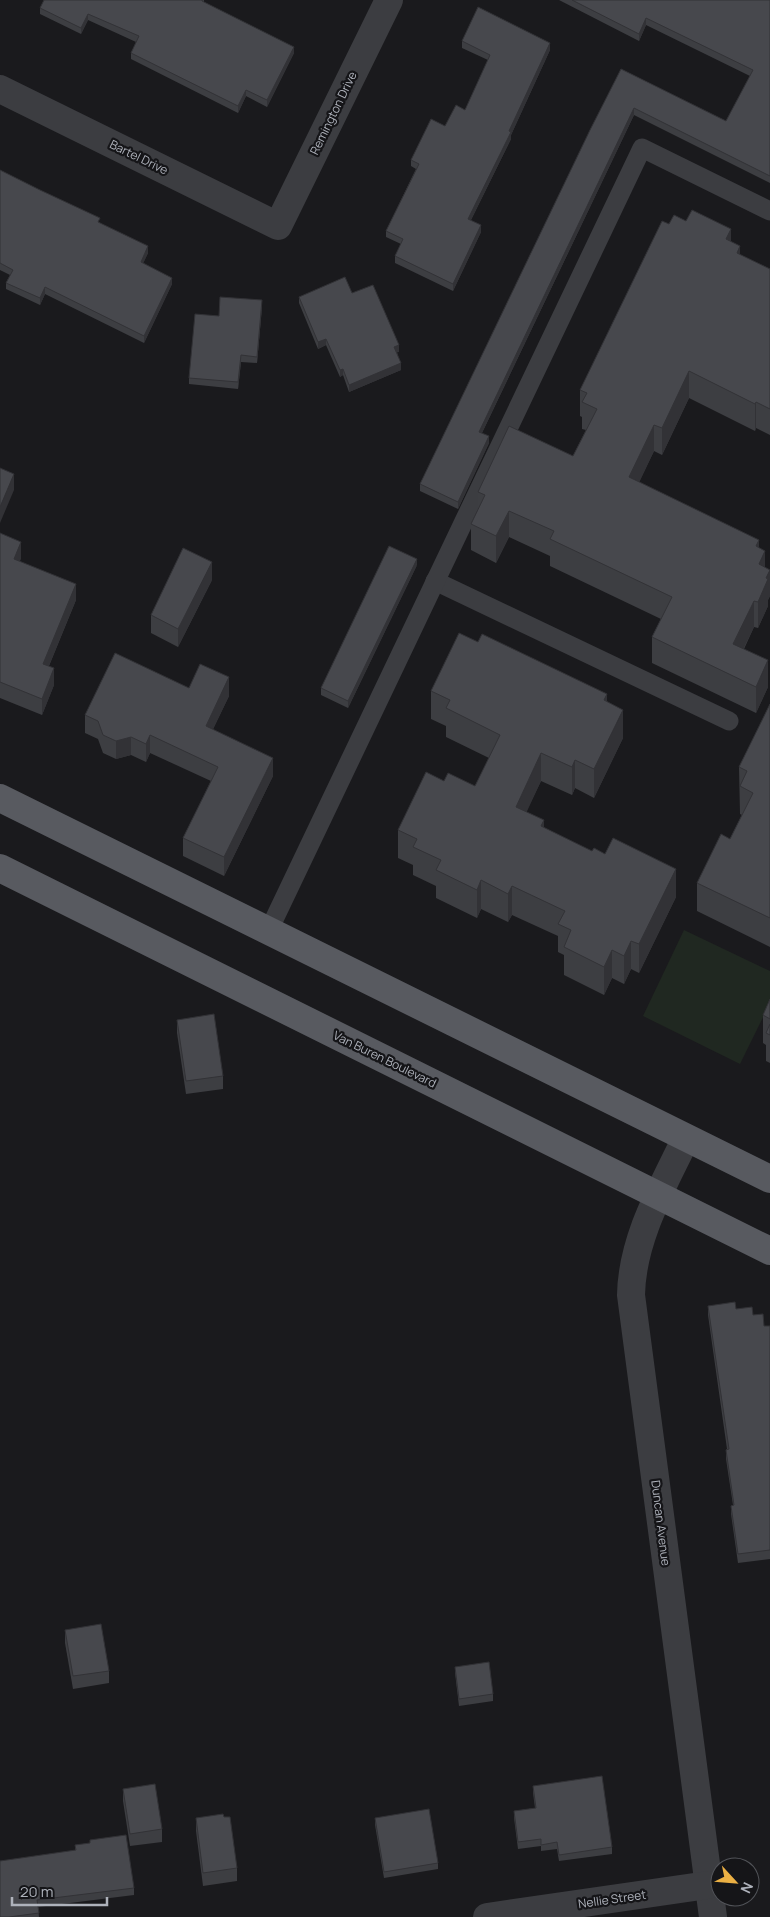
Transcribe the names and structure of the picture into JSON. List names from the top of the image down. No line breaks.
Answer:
{"streets":{"main road":["Van Buren Boulevard"],"street":["Remington Drive","Bartel Drive","Duncan Avenue","Nellie Street"]},"crossings":[["Remington Drive","Bartel Drive"],["Van Buren Boulevard","Duncan Avenue"],["Duncan Avenue","Nellie Street"]],"scale_bar":"20 m","north":"bottom right"}
